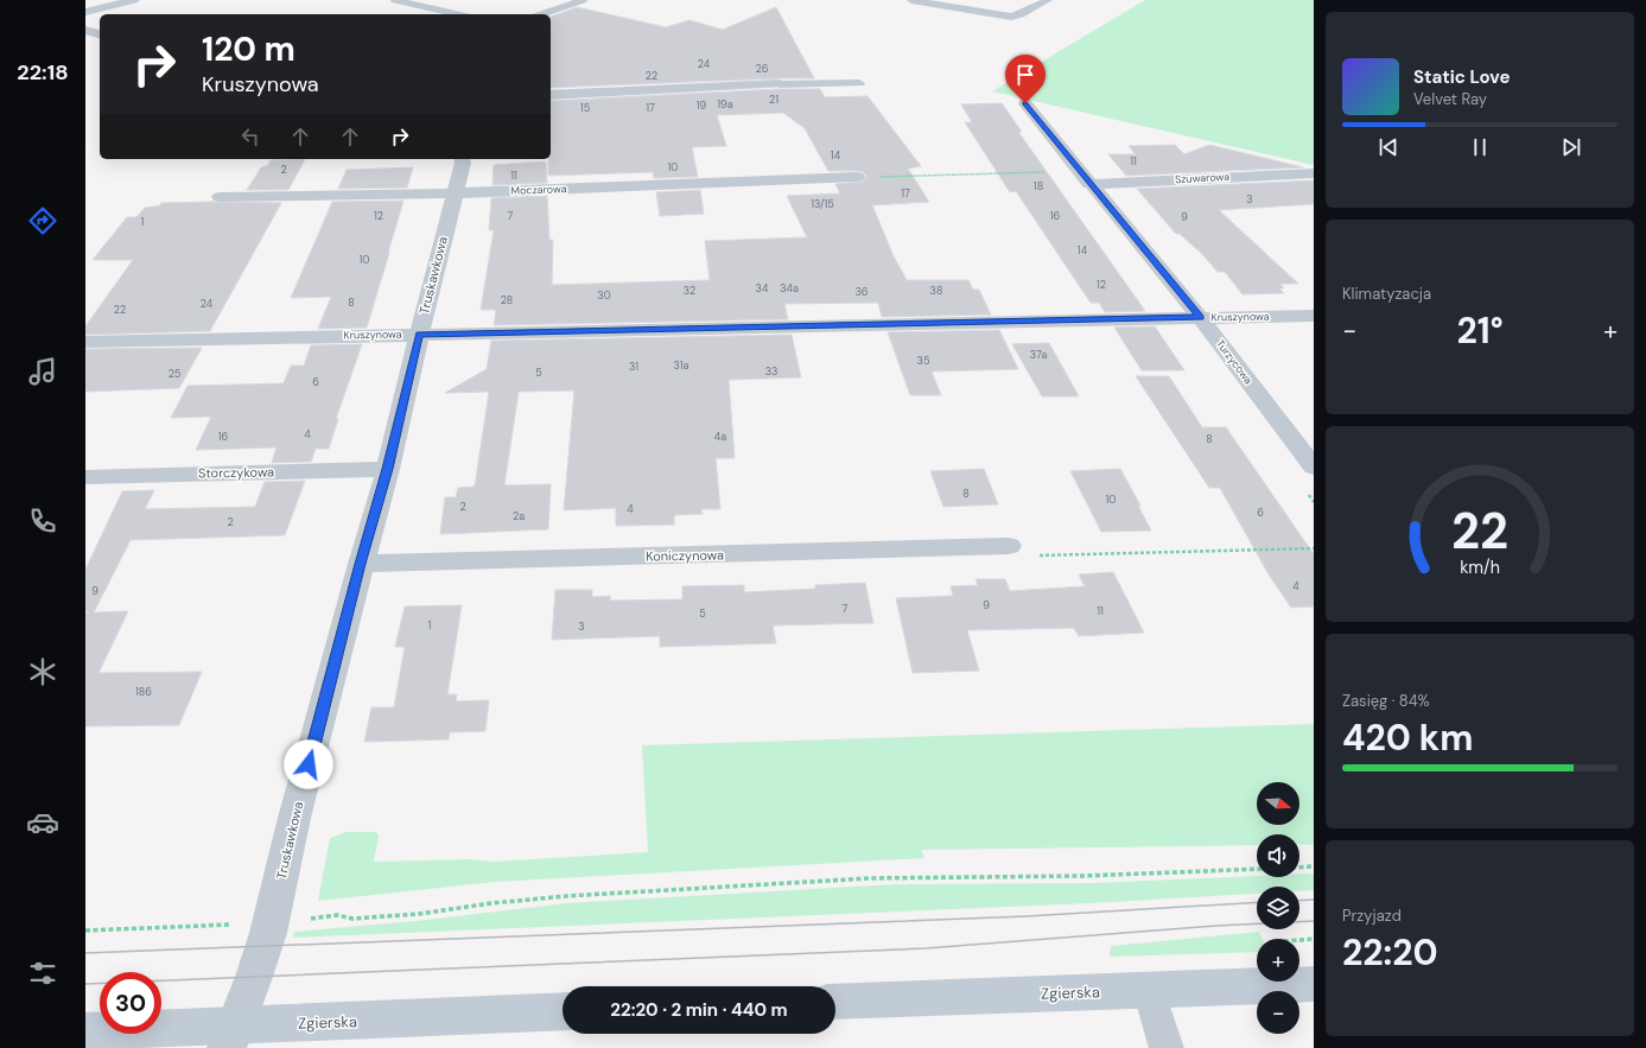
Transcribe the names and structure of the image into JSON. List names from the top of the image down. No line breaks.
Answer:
{"streets":{"main road":["Zgierska"],"street":["Szuwarowa","Moczarowa","Truskawkowa","Kruszynowa","Turzycowa","Storczykowa","Koniczynowa"]},"crossings":[["Szuwarowa","Turzycowa"],["Moczarowa","Truskawkowa"],["Truskawkowa","Kruszynowa"],["Truskawkowa","Storczykowa"],["Truskawkowa","Koniczynowa"],["Truskawkowa","Zgierska"],["Kruszynowa","Turzycowa"]],"house_numbers":["24","26","22","21","19a","19","15","17","14","11","10","2","11","18","17","3","13/15","12","7","16","9","1","14","10","12","34","34a","32","38","36","30","28","8","24","22","37a","35","31a","31","33","5","25","6","4","16","4a","8","8","10","2","4","6","2a","2","4","9","9","7","11","5","1","3","186"],"north":"right","page":{"tabs":"22:18","turn":["120 m","Kruszynowa"],"song":["Static Love","Velvet Ray"],"tile":["Klimatyzacja",["Zasięg · 84%","420 km"],["Przyjazd","22:20"]],"heat":["−","21°","+"],"map_buttons":["+","−"],"limit":"30","trip":"22:20 · 2 min · 440 m","gauge":["22","km/h"]}}
